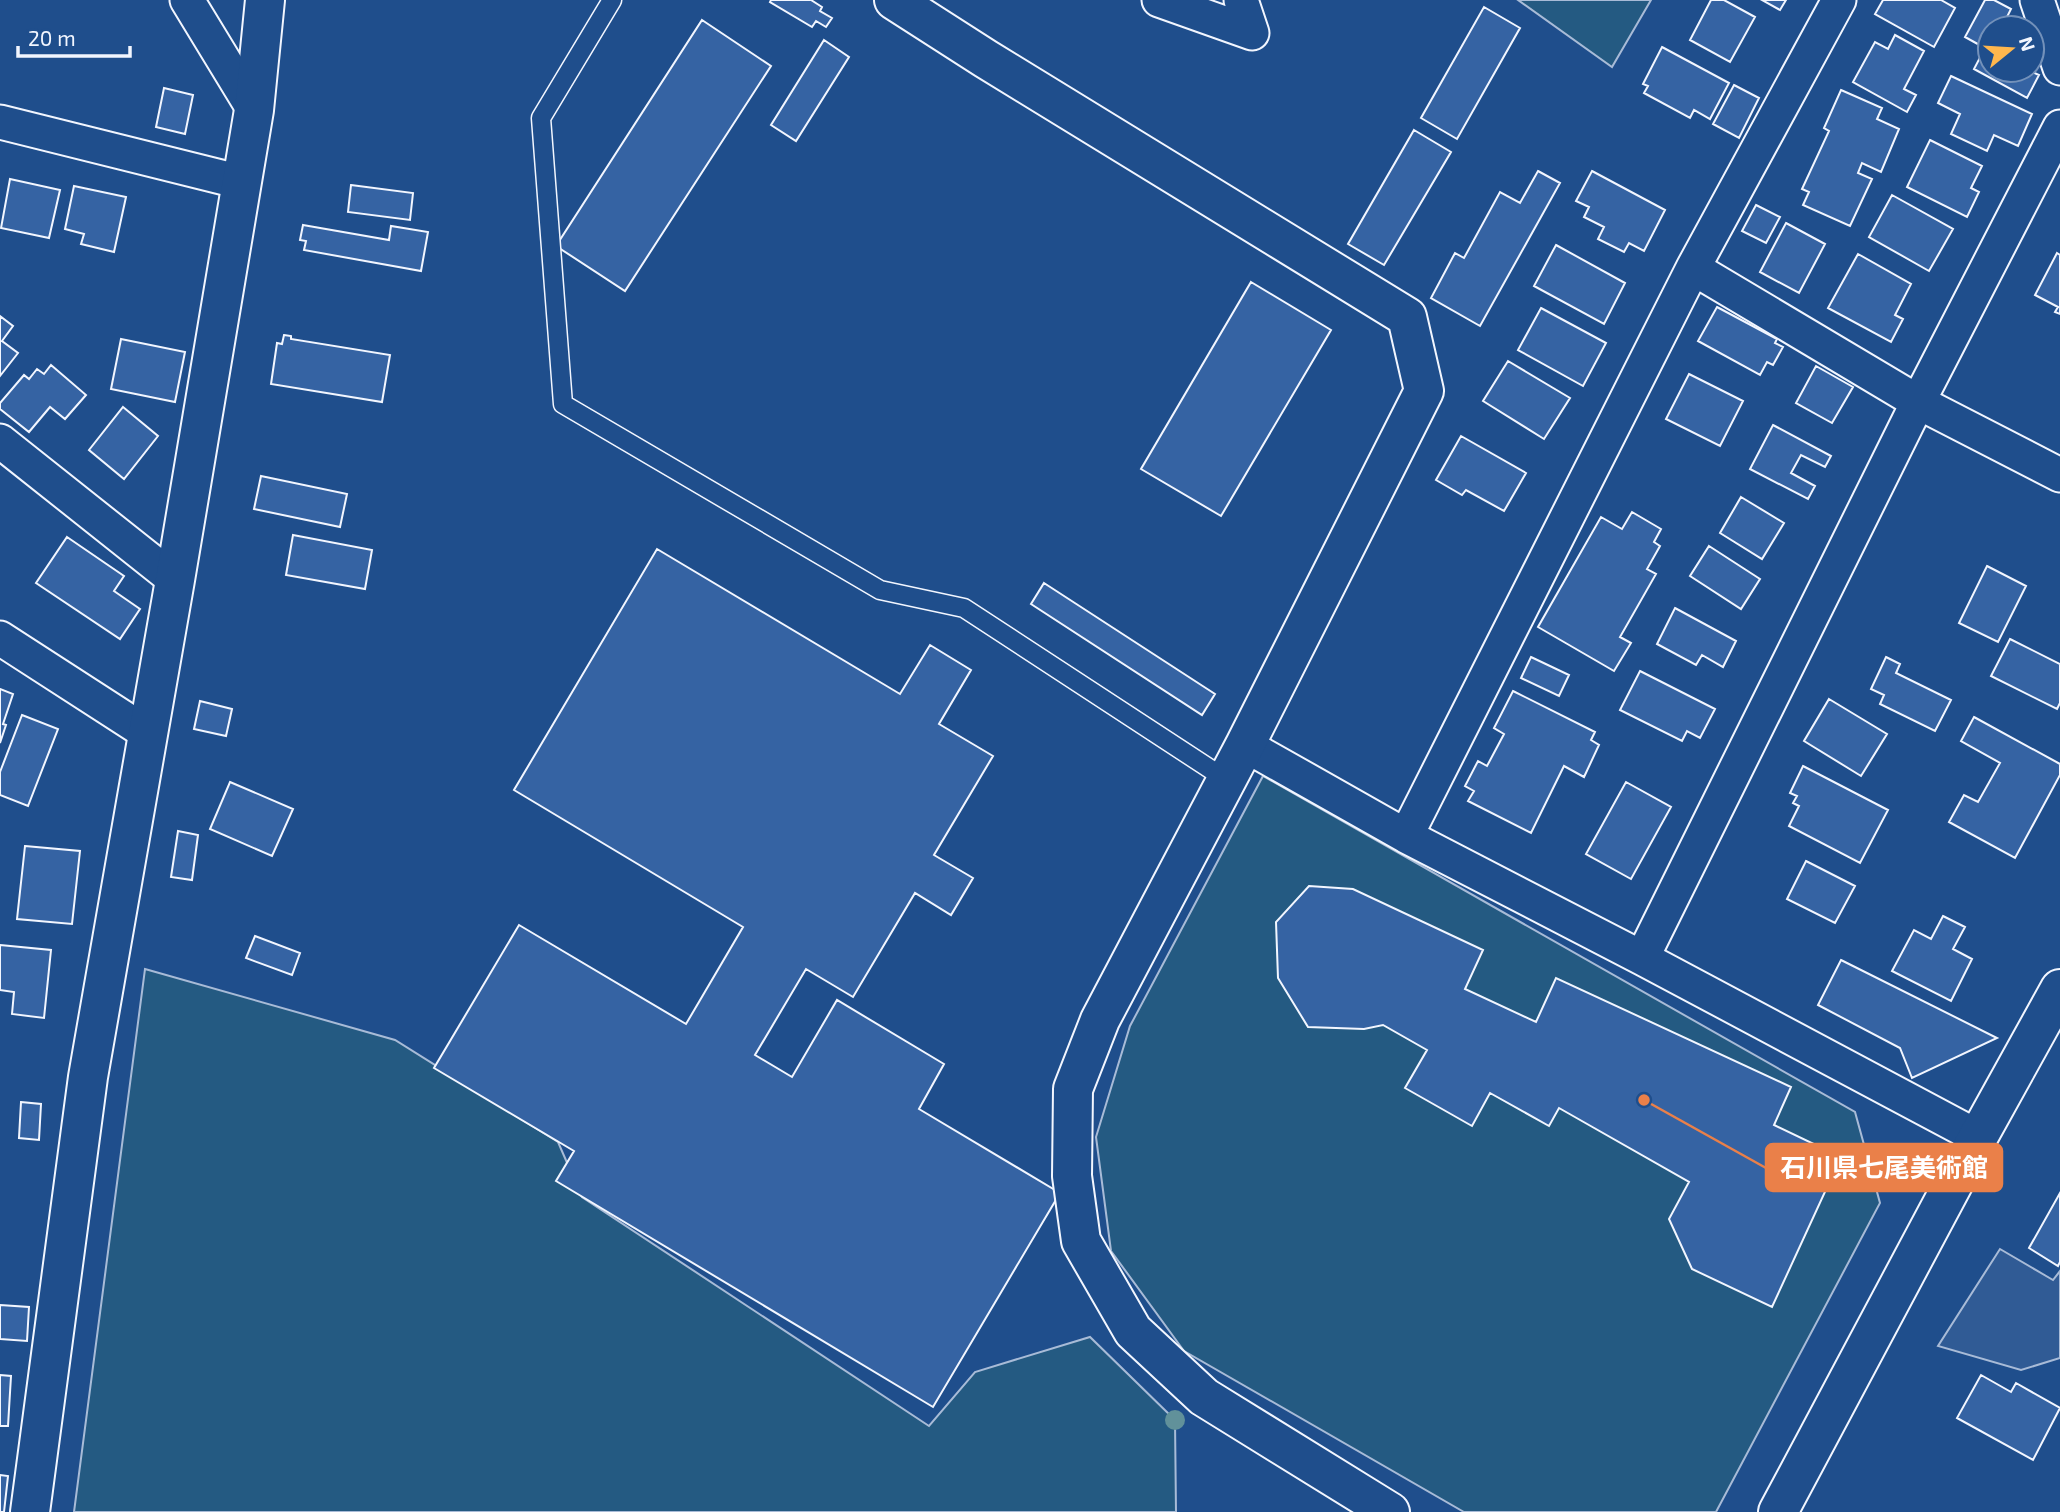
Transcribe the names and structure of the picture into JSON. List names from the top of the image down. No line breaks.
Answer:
{"places":["石川県七尾美術館"],"scale_bar":"20 m","north":"right"}
